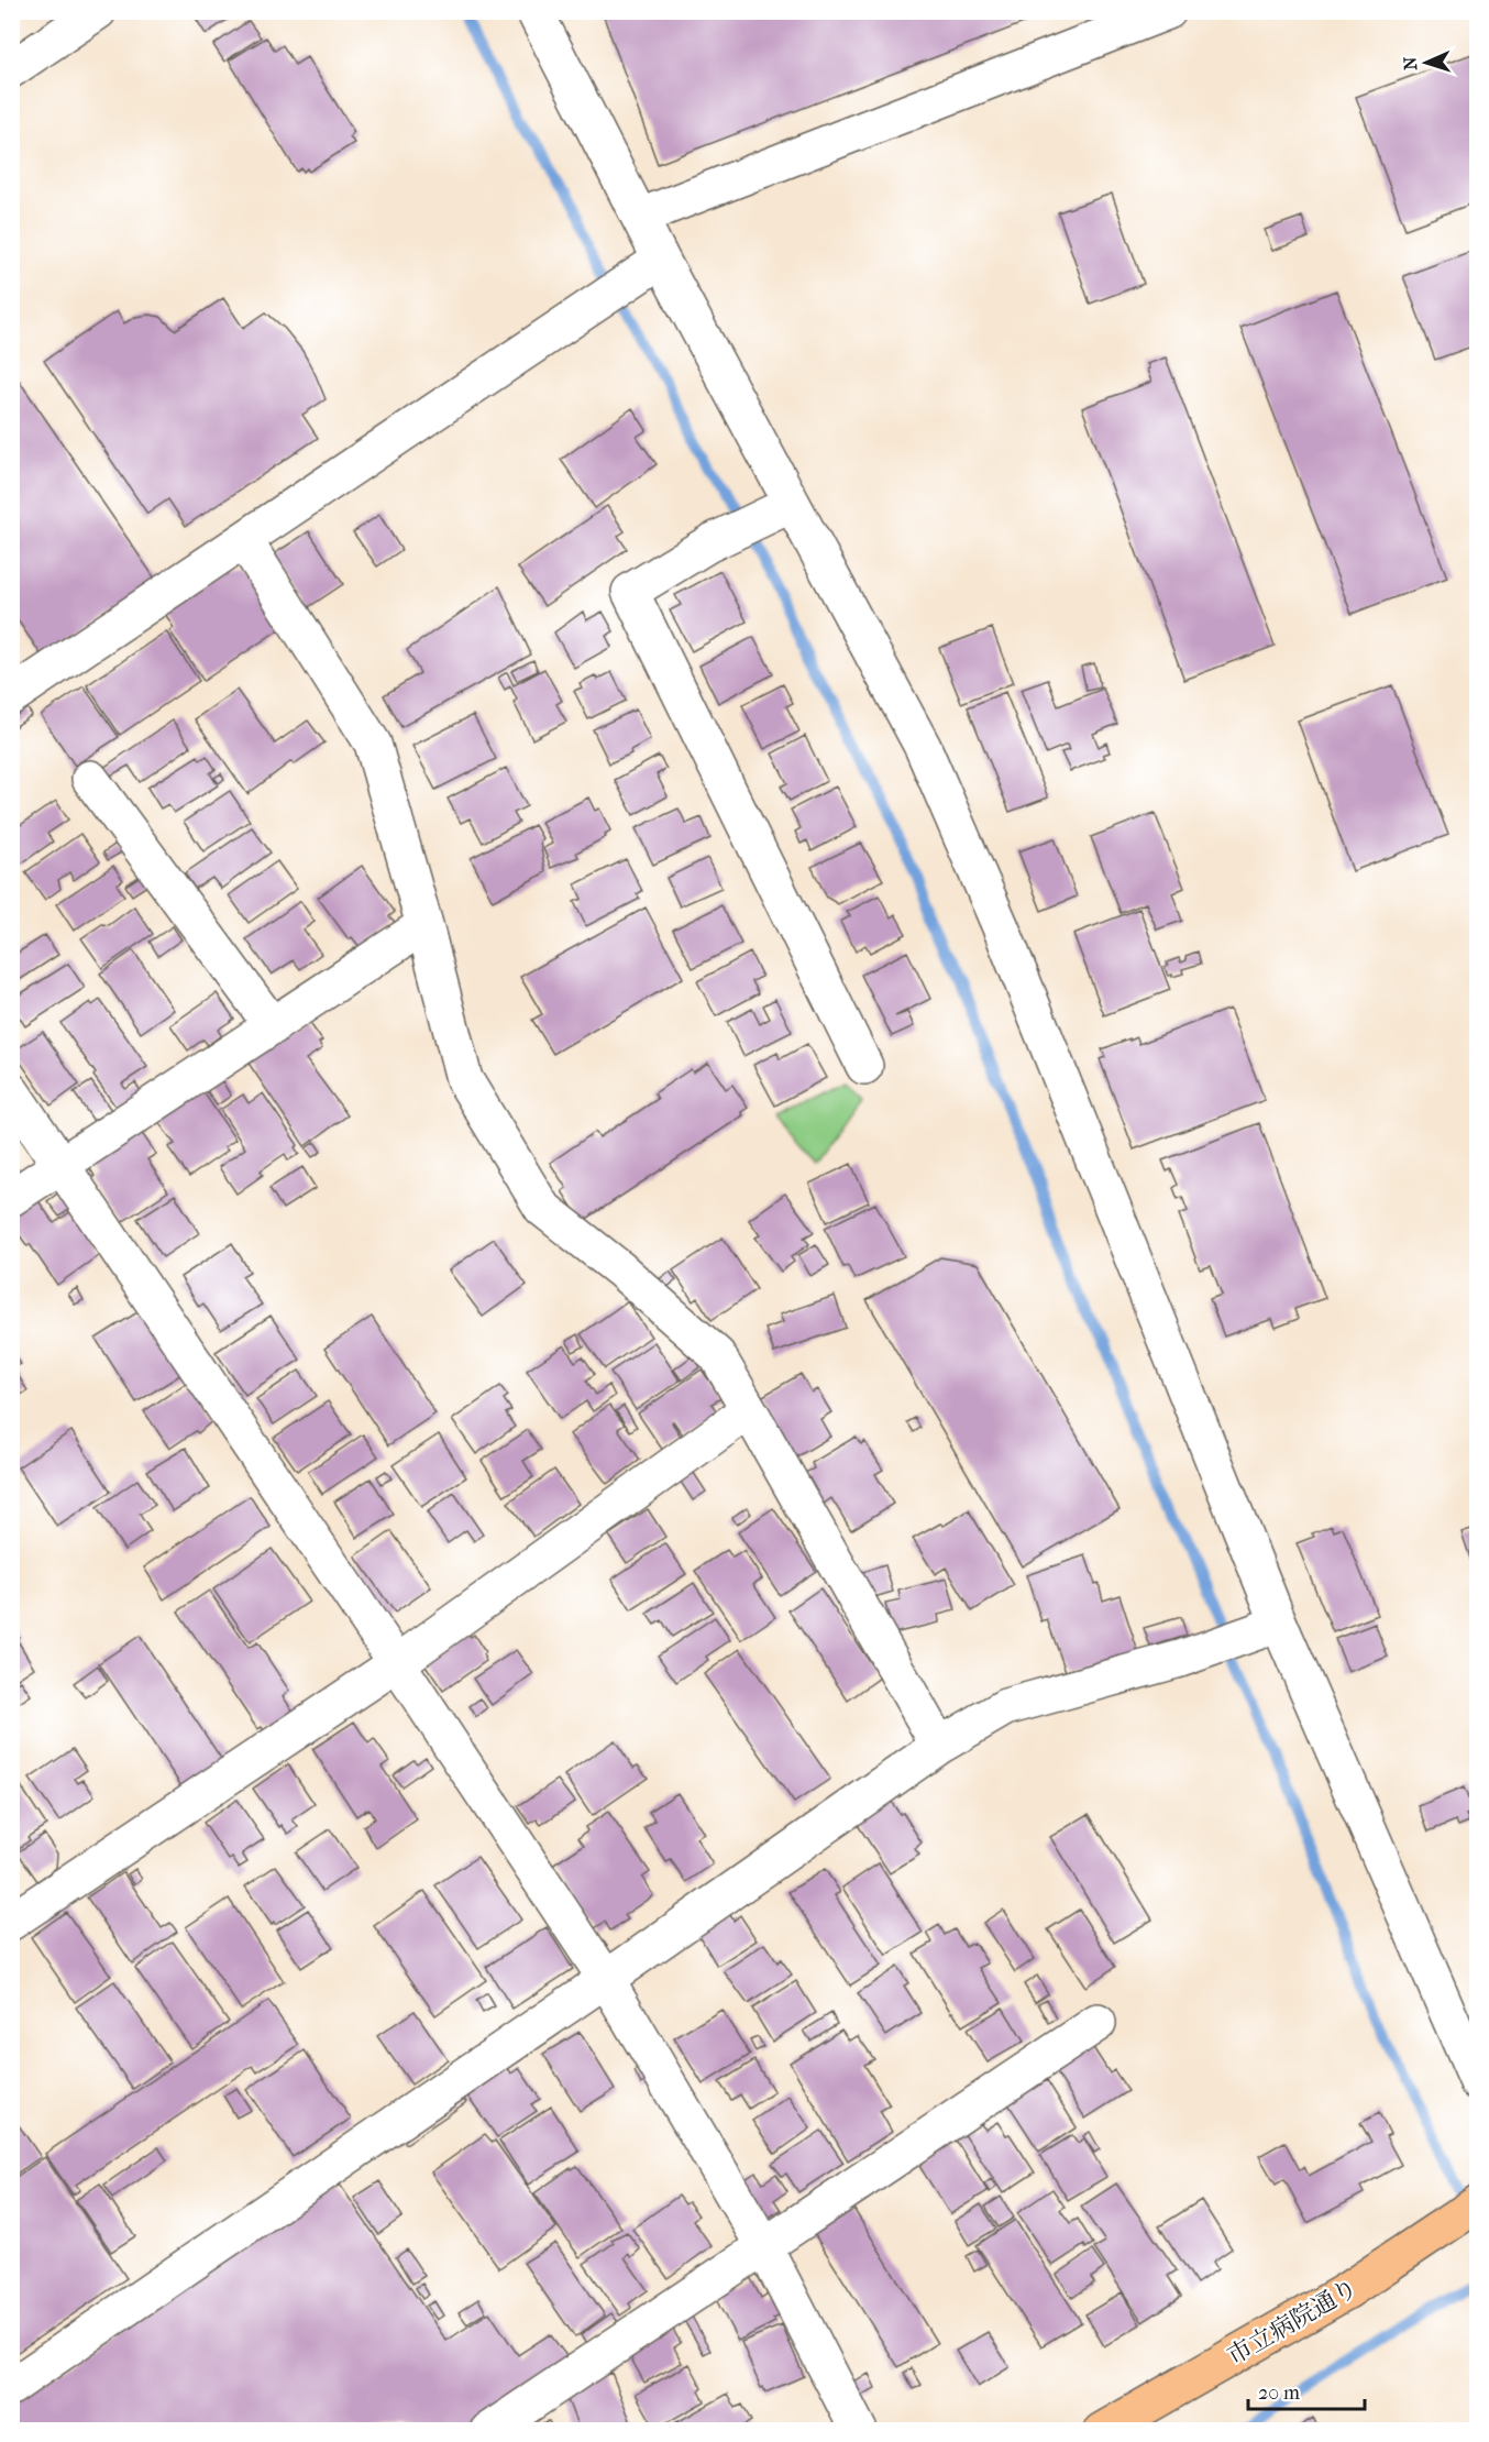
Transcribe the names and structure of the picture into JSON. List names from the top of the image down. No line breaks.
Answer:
{"streets":{"main road":["市立病院通り"]},"scale_bar":"20 m","north":"left"}
